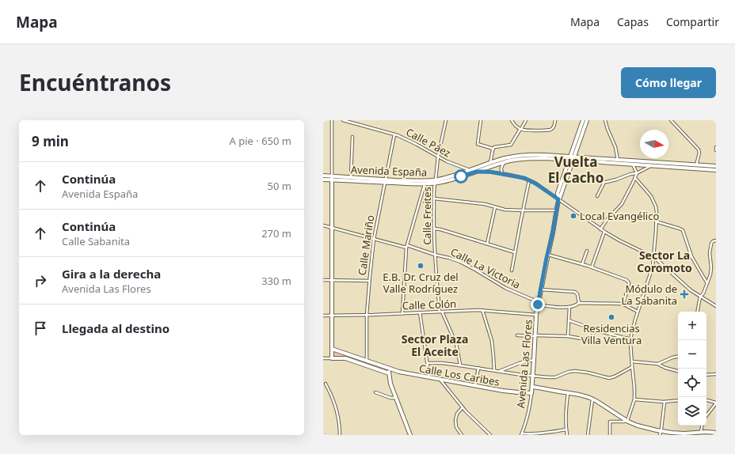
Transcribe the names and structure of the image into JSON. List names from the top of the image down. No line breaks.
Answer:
{"streets":{"street":["Calle Páez","Avenida España","Calle Freites","Calle Mariño","Calle La Victoria","Calle Colón","Avenida Las Flores","Calle Los Caribes"]},"crossings":[["Calle Páez","Avenida España"],["Calle Páez","Calle Freites"],["Calle Páez","Calle Mariño"],["Avenida España","Calle Freites"],["Avenida España","Calle Mariño"],["Avenida España","Avenida Las Flores"],["Calle Freites","Calle La Victoria"],["Calle Freites","Calle Colón"],["Calle Mariño","Calle Colón"],["Calle Mariño","Calle Los Caribes"],["Calle La Victoria","Avenida Las Flores"],["Calle Colón","Avenida Las Flores"],["Avenida Las Flores","Calle Los Caribes"]],"districts":["Vuelta El Cacho","Sector La Coromoto","Sector Plaza El Aceite"],"places":{"other":["Local Evangélico","E.B. Dr. Cruz del Valle Rodríguez","Residencias Villa Ventura"],"health":["Módulo de La Sabanita"]},"north":"right","page":{"header":"Mapa","nav":["Mapa","Capas","Compartir"],"title":"Encuéntranos","buttons":"Cómo llegar","heading":["9 min","A pie · 650 m"],"list":[["Continúa","Avenida España","50 m"],["Continúa","Calle Sabanita","270 m"],["Gira a la derecha","Avenida Las Flores","330 m"],"Llegada al destino"],"map_buttons":["+","−"]}}
